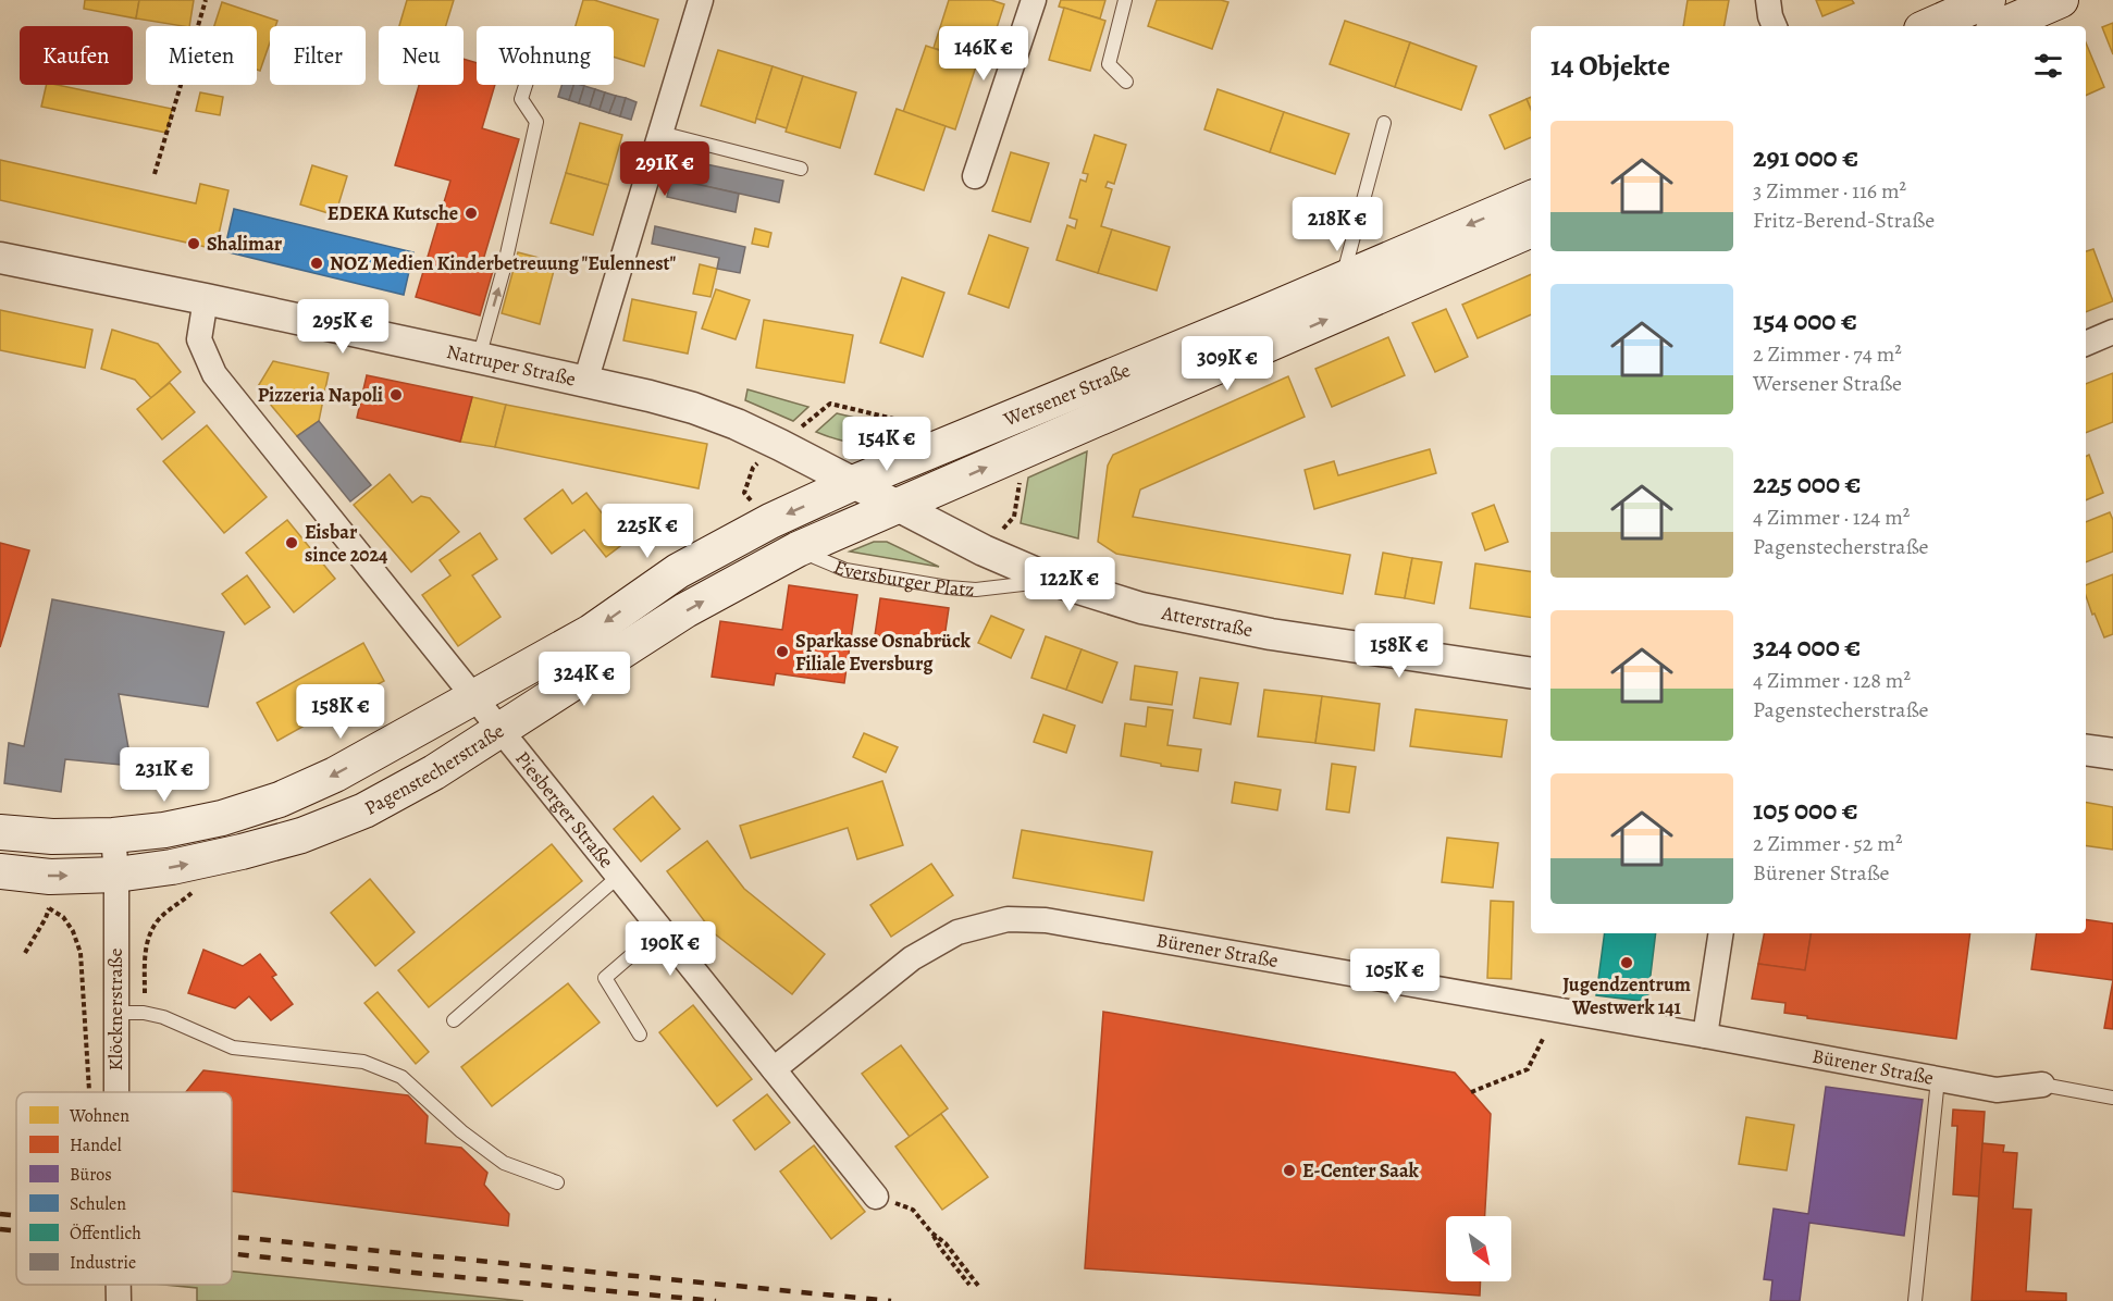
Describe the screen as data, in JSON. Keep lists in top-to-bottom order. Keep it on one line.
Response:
{"streets":{"main road":["Wersener Straße","Pagenstecherstraße"],"street":["Natruper Straße","Atterstraße","Piesberger Straße","Bürener Straße","Klöcknerstraße"],"lane":["Eversburger Platz"]},"crossings":[["Natruper Straße","Wersener Straße"],["Natruper Straße","Pagenstecherstraße"],["Natruper Straße","Piesberger Straße"],["Wersener Straße","Atterstraße"],["Wersener Straße","Pagenstecherstraße"],["Eversburger Platz","Atterstraße"],["Eversburger Platz","Pagenstecherstraße"],["Atterstraße","Pagenstecherstraße"],["Pagenstecherstraße","Piesberger Straße"],["Pagenstecherstraße","Klöcknerstraße"],["Piesberger Straße","Bürener Straße"]],"places":["EDEKA Kutsche","Shalimar","NOZ Medien Kinderbetreuung \"Eulennest\"","Pizzeria Napoli","Eisbar since 2024","Sparkasse Osnabrück Filiale Eversburg","Jugendzentrum Westwerk 141","E-Center Saak"],"legend":["Wohnen","Handel","Büros","Schulen","Öffentlich","Industrie"],"north":"bottom right","page":{"price":["146K €","291K €","218K €","295K €","309K €","154K €","225K €","122K €","158K €","324K €","158K €","231K €","190K €","105K €"],"chip":["Kaufen","Mieten","Filter","Neu","Wohnung"],"heading":"14 Objekte","list":[{"name":"291 000 €","note":"3 Zimmer · 116 m² · Fritz-Berend-Straße"},{"name":"154 000 €","note":"2 Zimmer · 74 m² · Wersener Straße"},{"name":"225 000 €","note":"4 Zimmer · 124 m² · Pagenstecherstraße"},{"name":"324 000 €","note":"4 Zimmer · 128 m² · Pagenstecherstraße"},{"name":"105 000 €","note":"2 Zimmer · 52 m² · Bürener Straße"}]}}
